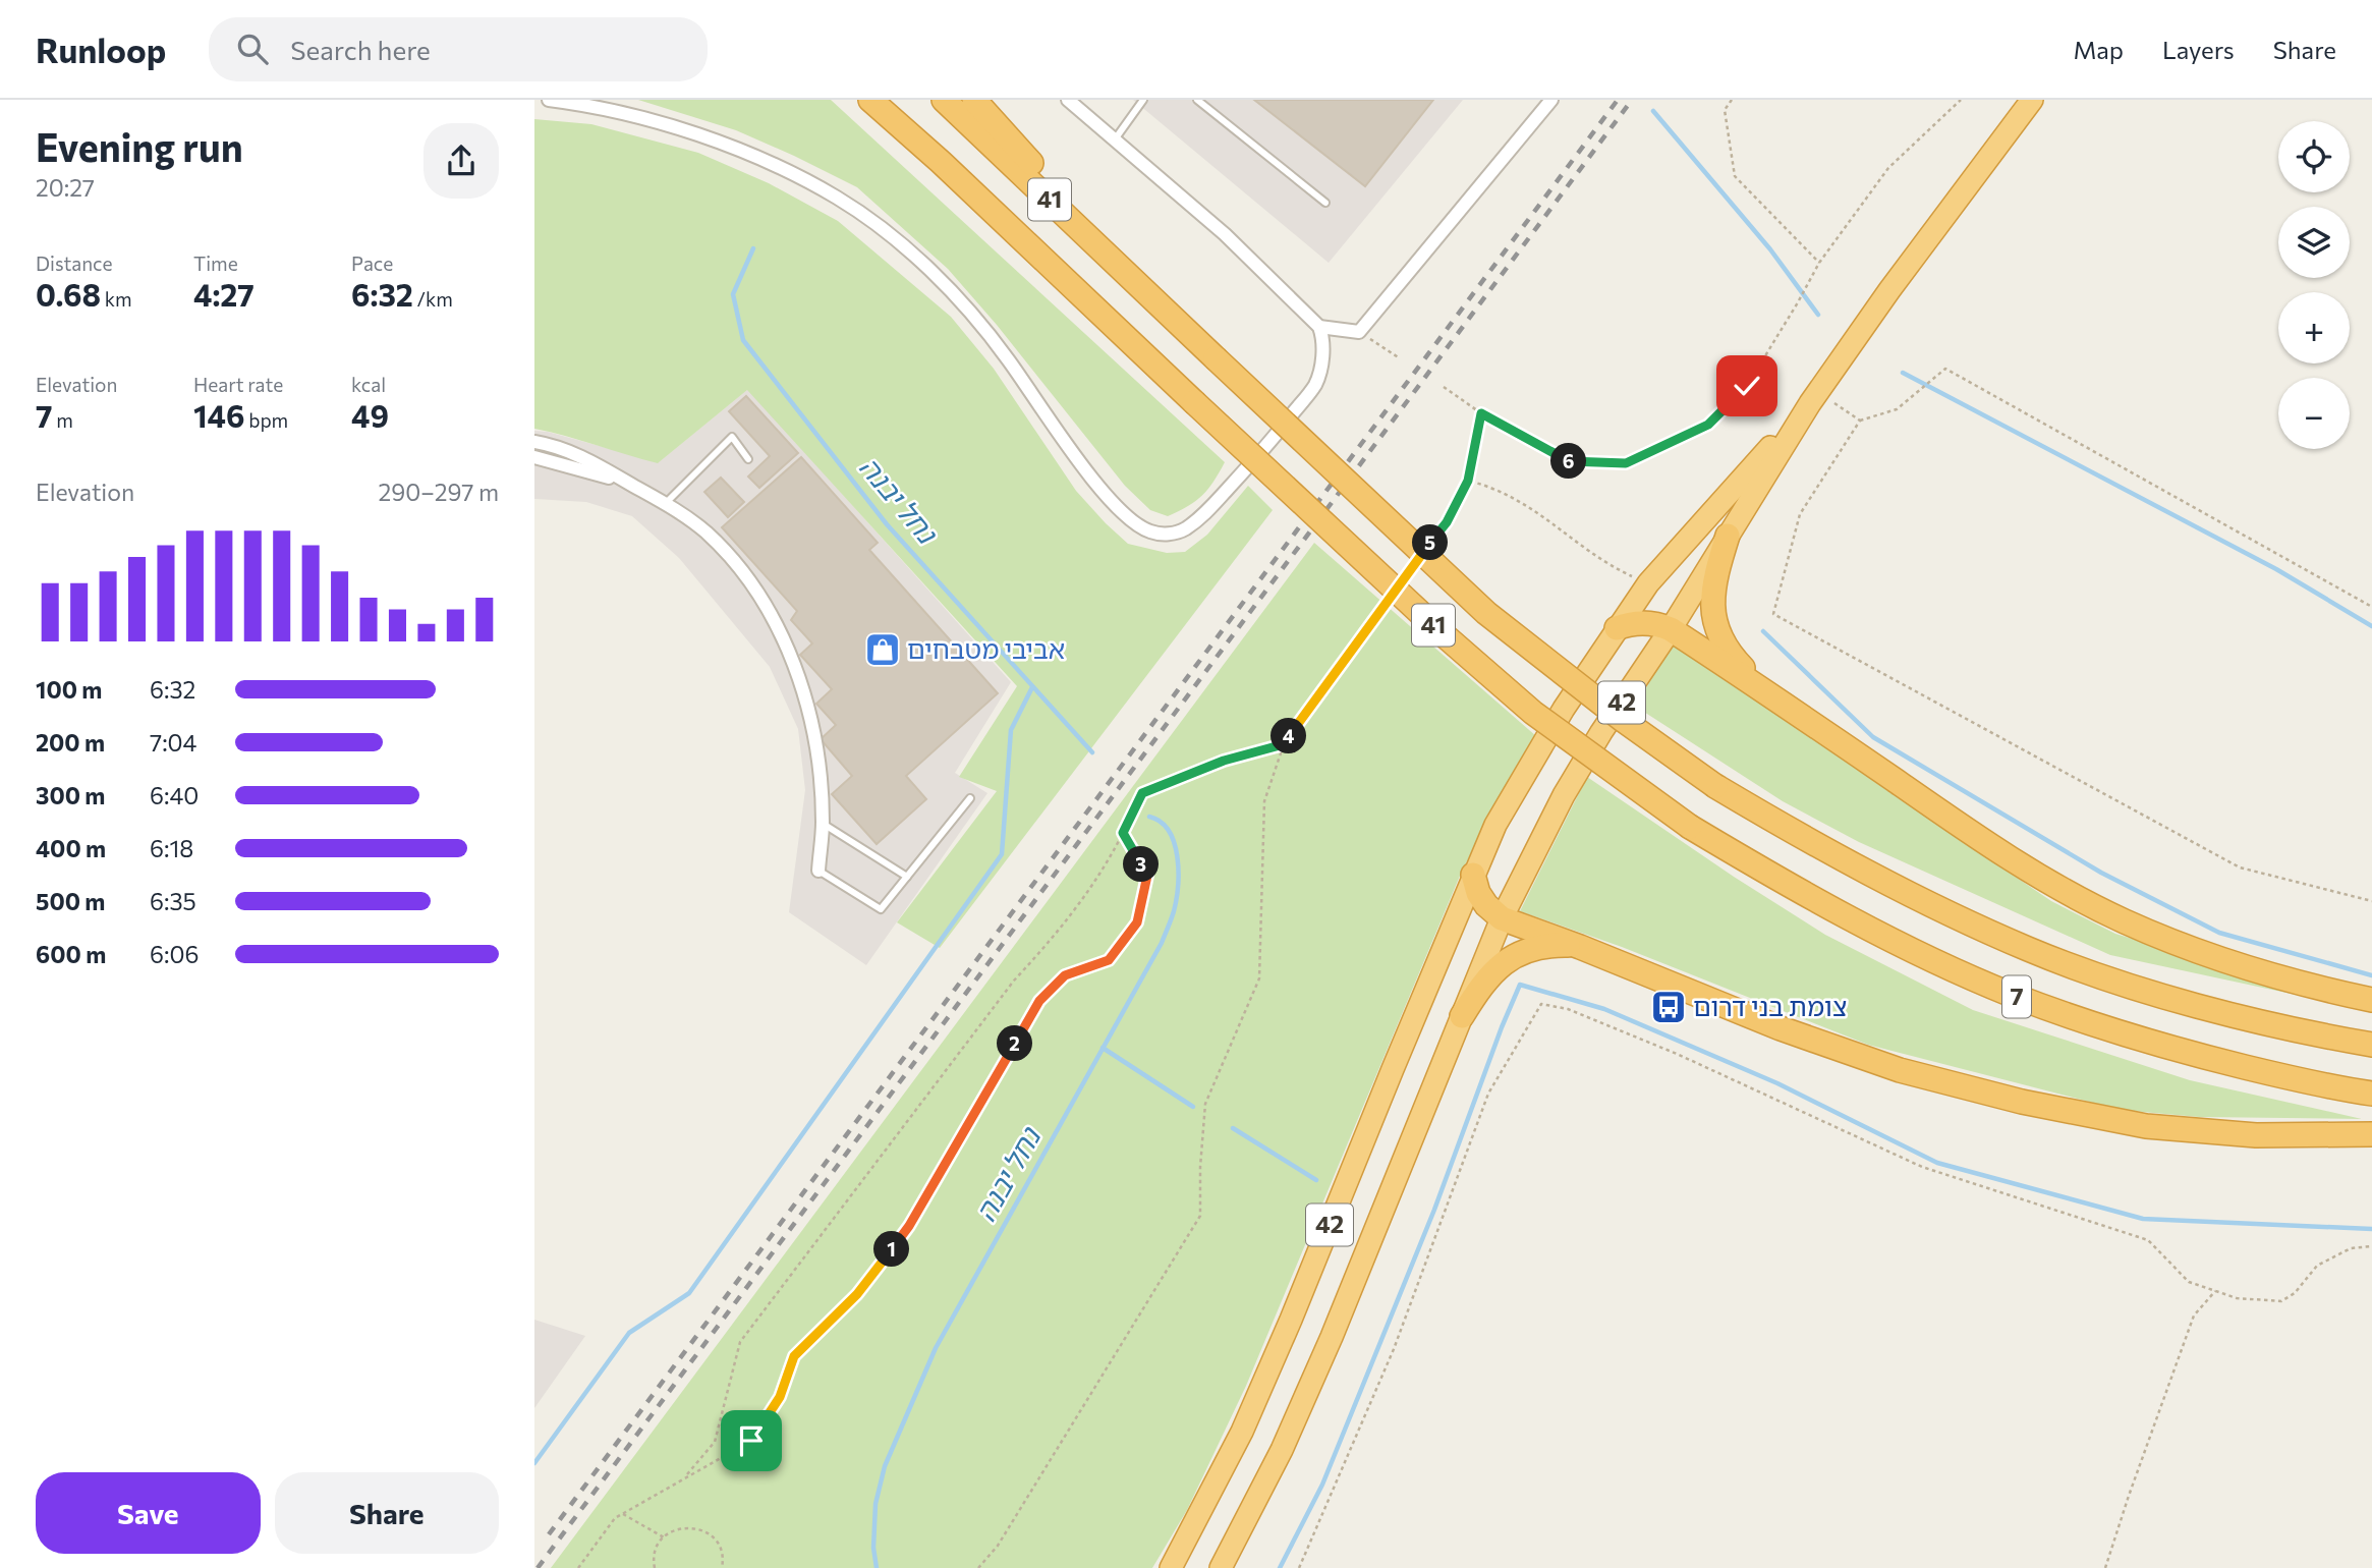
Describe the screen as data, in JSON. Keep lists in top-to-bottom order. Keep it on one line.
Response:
{"streets":{"highway":["41","42","7"]},"crossings":[["41","7"]],"water":["נחל יבנה"],"places":{"shop":["אביבי מטבחים"],"bus stop":["צומת בני דרום"]},"page":{"header":"Runloop","search":"Search here","nav":["Map","Layers","Share"],"heading":["Evening run","20:27"],"map_buttons":["+","−"],"stats":[["Distance","0.68 km"],["Time","4:27"],["Pace","6:32 /km"],["Elevation","7 m"],["Heart rate","146 bpm"],["kcal","49"]],"pins":["6","5","4","3","2","1"],"chart":["Elevation","290–297 m"],"list":[{"name":"100 m","note":"6:32"},{"name":"200 m","note":"7:04"},{"name":"300 m","note":"6:40"},{"name":"400 m","note":"6:18"},{"name":"500 m","note":"6:35"},{"name":"600 m","note":"6:06"}],"buttons":["Save","Share"]}}
